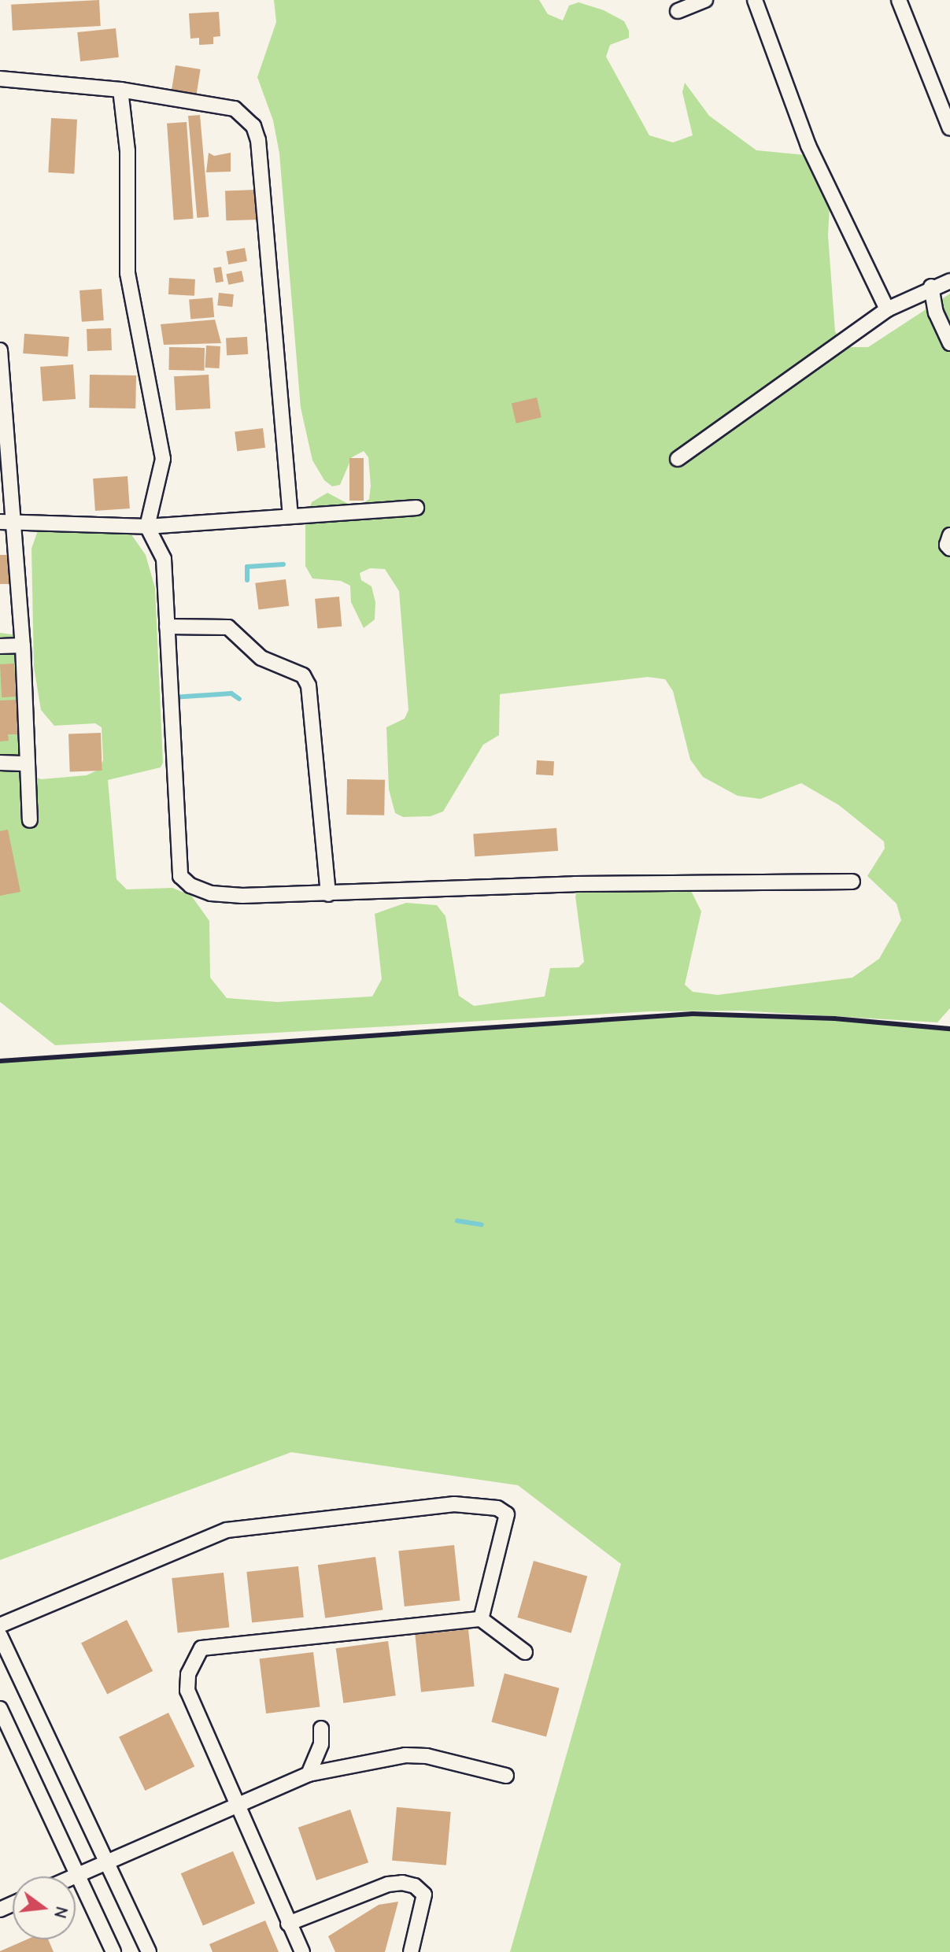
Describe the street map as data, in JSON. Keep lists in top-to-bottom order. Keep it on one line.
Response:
{"north":"right"}
